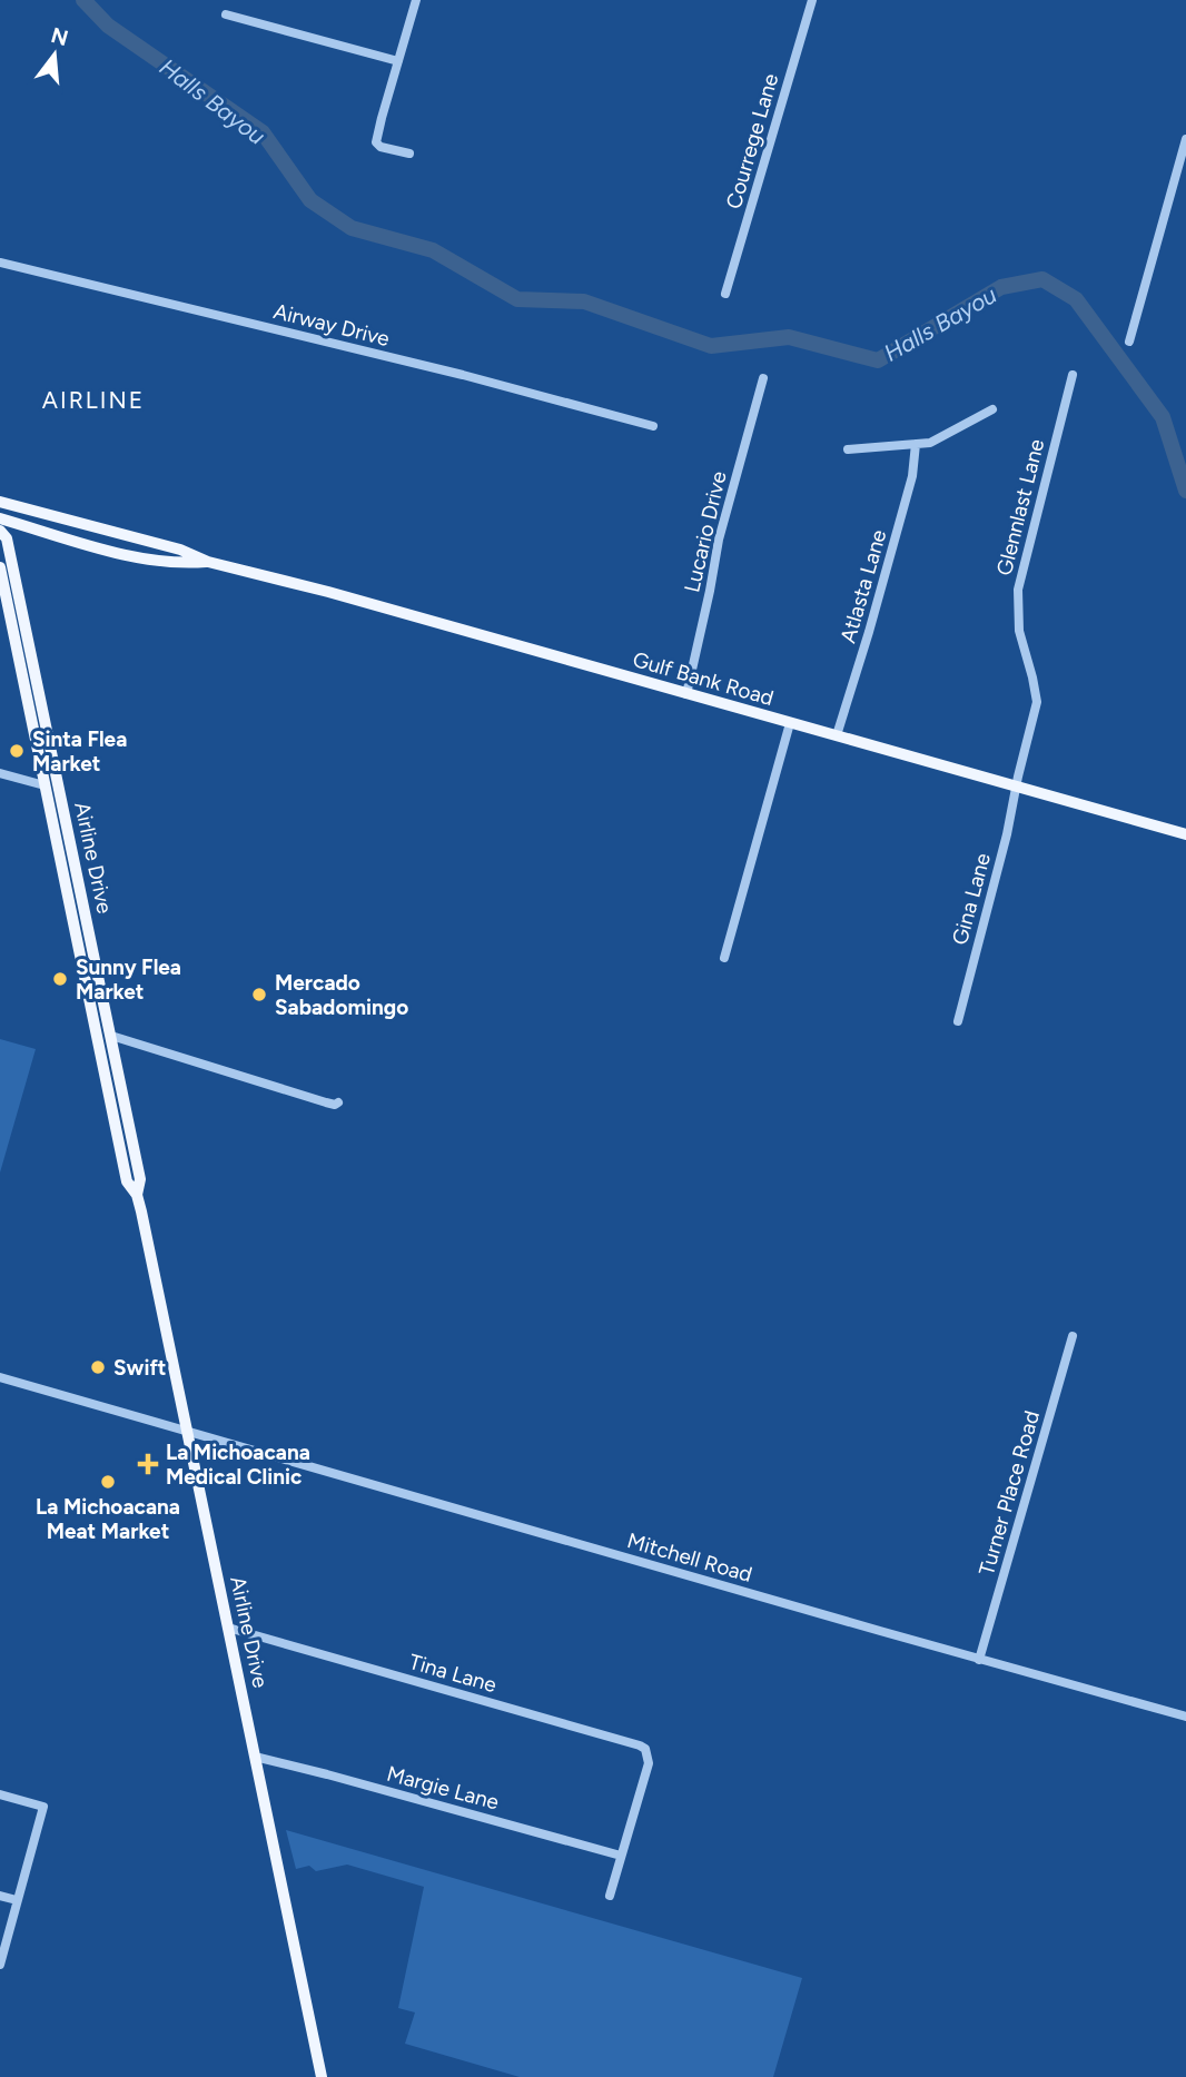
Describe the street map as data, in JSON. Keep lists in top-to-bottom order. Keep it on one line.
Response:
{"streets":{"main road":["Gulf Bank Road","Airline Drive"],"street":["Courrege Lane","Airway Drive","Glennlast Lane","Lucario Drive","Atlasta Lane","Gina Lane","Turner Place Road","Mitchell Road","Tina Lane","Margie Lane"]},"crossings":[["Glennlast Lane","Gulf Bank Road"],["Glennlast Lane","Gina Lane"],["Lucario Drive","Gulf Bank Road"],["Atlasta Lane","Gulf Bank Road"],["Gulf Bank Road","Gina Lane"],["Airline Drive","Mitchell Road"],["Airline Drive","Tina Lane"],["Airline Drive","Margie Lane"],["Turner Place Road","Mitchell Road"],["Tina Lane","Margie Lane"]],"districts":["AIRLINE"],"water":["Halls Bayou"],"places":{"other":["Sinta Flea Market","Sunny Flea Market","Mercado Sabadomingo","Swift","La Michoacana Meat Market"],"health":["La Michoacana Medical Clinic"]},"north":"top"}
